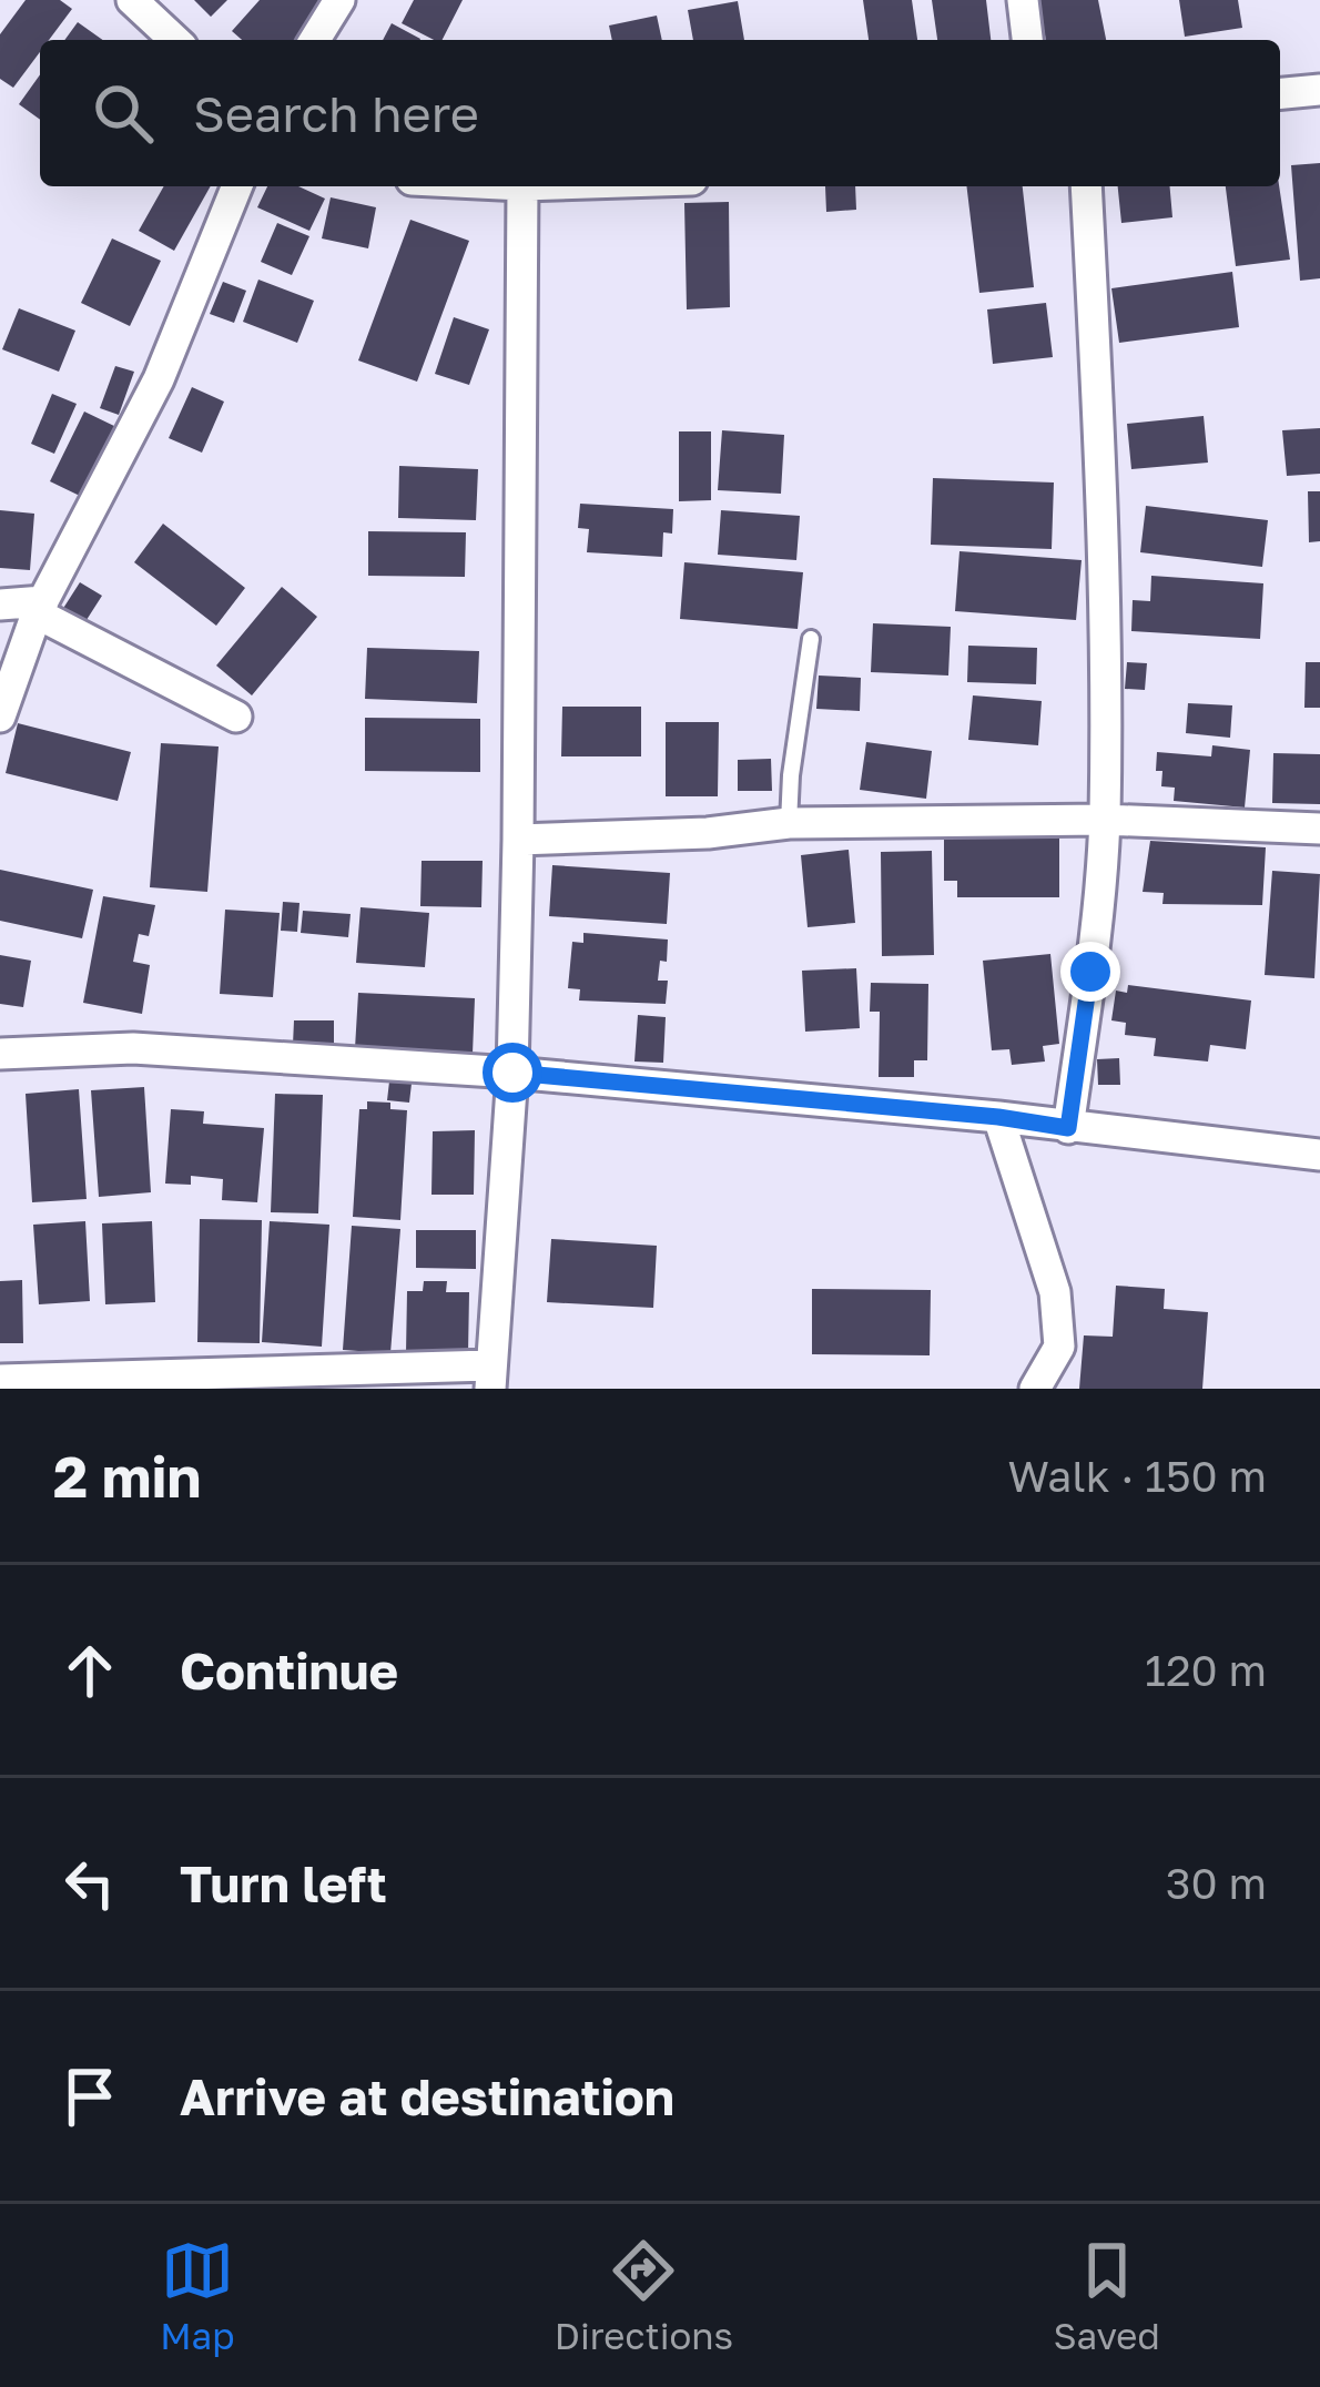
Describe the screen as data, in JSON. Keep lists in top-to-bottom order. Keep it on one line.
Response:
{"page":{"search":"Search here","heading":["2 min","Walk · 150 m"],"list":[["Continue","120 m"],["Turn left","30 m"],"Arrive at destination"],"nav":["Map","Directions","Saved"]}}
